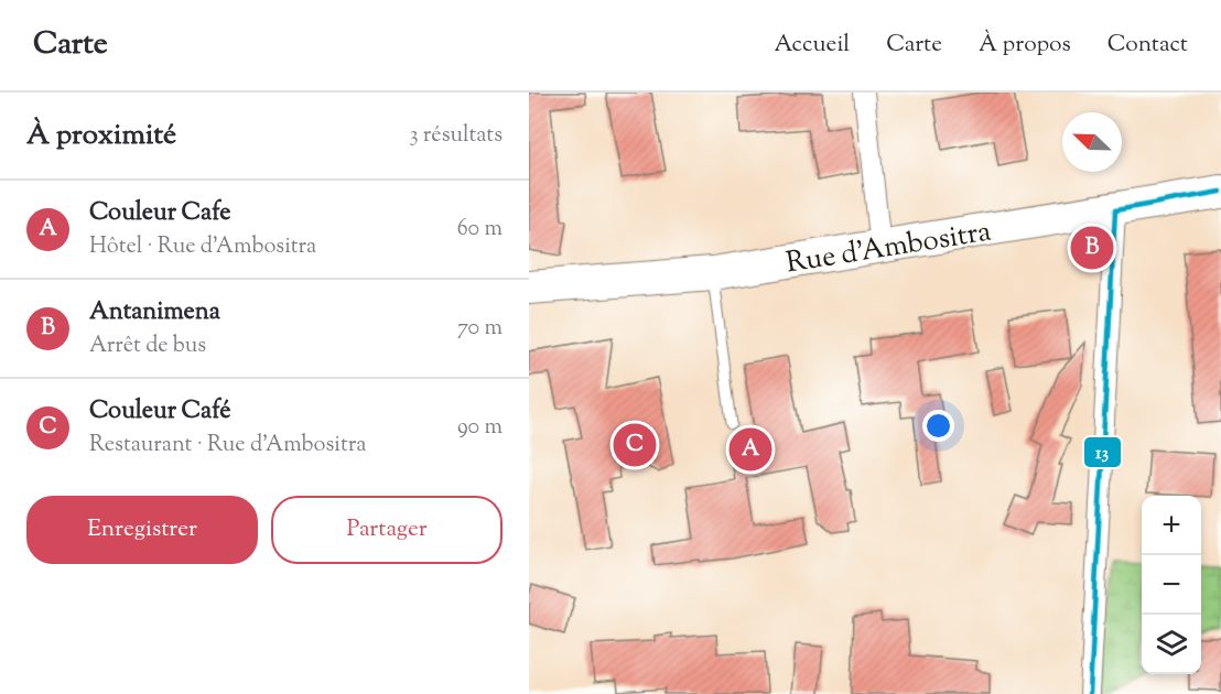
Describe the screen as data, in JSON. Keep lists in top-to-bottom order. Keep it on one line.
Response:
{"streets":{"main road":["Rue d'Ambositra"]},"lines":["transit line 13"],"north":"top left","page":{"header":"Carte","nav":["Accueil","Carte","À propos","Contact"],"heading":["À proximité","3 résultats"],"list":[{"mark":"A","name":"Couleur Cafe","note":"Hôtel · Rue d'Ambositra","value":"60 m"},{"mark":"B","name":"Antanimena","note":"Arrêt de bus","value":"70 m"},{"mark":"C","name":"Couleur Café","note":"Restaurant · Rue d'Ambositra","value":"90 m"}],"pins":["B","C","A"],"buttons":["Enregistrer","Partager"],"map_buttons":["+","−"]}}
